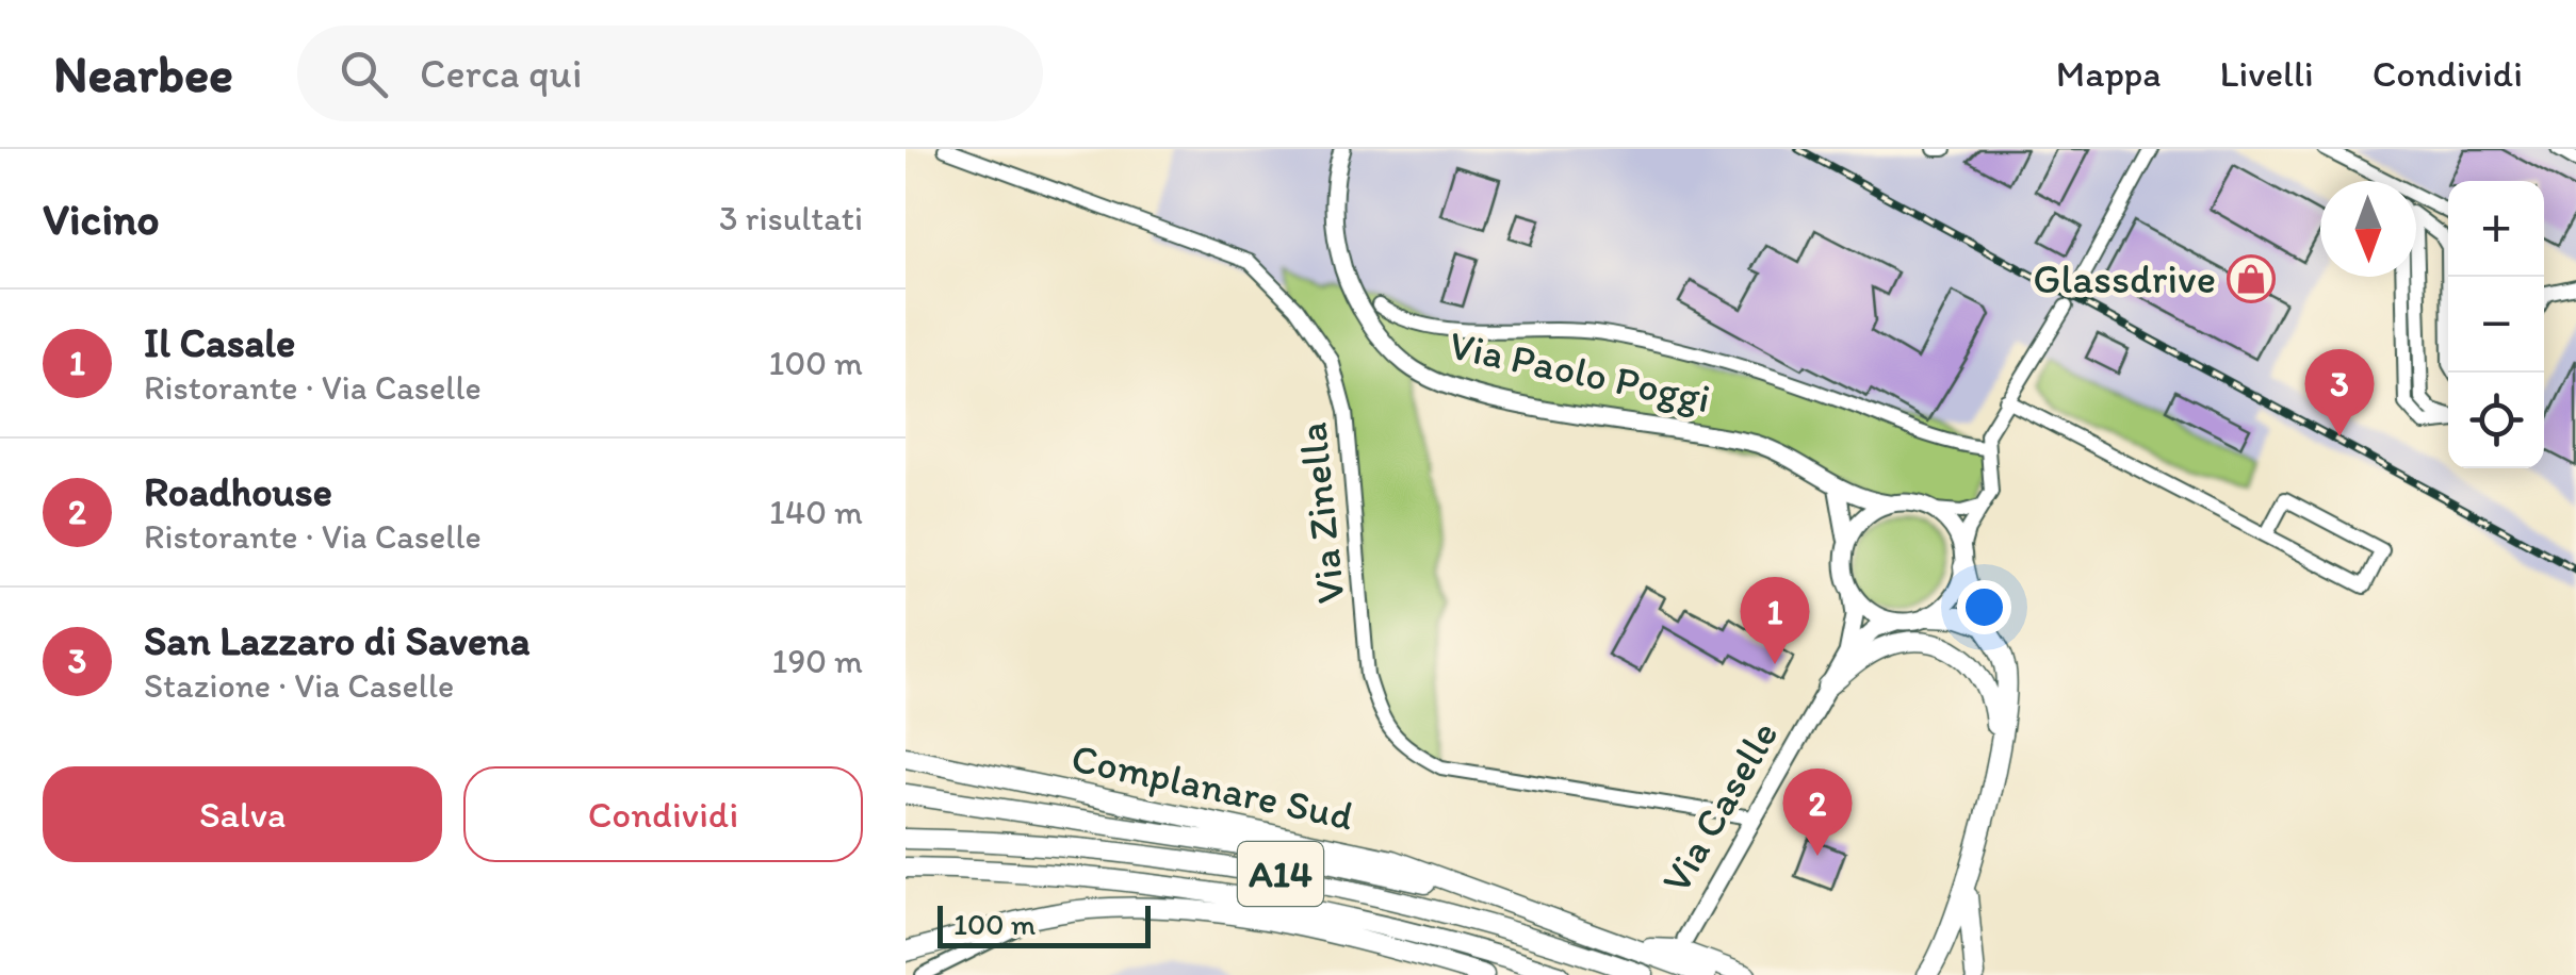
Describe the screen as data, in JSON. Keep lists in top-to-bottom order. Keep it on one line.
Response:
{"streets":{"highway":["Complanare Sud","A14"],"main road":["Via Paolo Poggi","Via Caselle"],"street":["Via Zinella"]},"crossings":[["Via Paolo Poggi","Via Caselle"],["Via Zinella","Via Caselle"]],"places":{"shop":["Glassdrive"]},"scale_bar":"100 m","north":"bottom","page":{"header":"Nearbee","search":"Cerca qui","nav":["Mappa","Livelli","Condividi"],"heading":["Vicino","3 risultati"],"map_buttons":["+","−"],"list":[{"mark":"1","name":"Il Casale","note":"Ristorante · Via Caselle","value":"100 m"},{"mark":"2","name":"Roadhouse","note":"Ristorante · Via Caselle","value":"140 m"},{"mark":"3","name":"San Lazzaro di Savena","note":"Stazione · Via Caselle","value":"190 m"}],"pins":["3","1","2"],"buttons":["Salva","Condividi"],"scale":"100 m"}}
